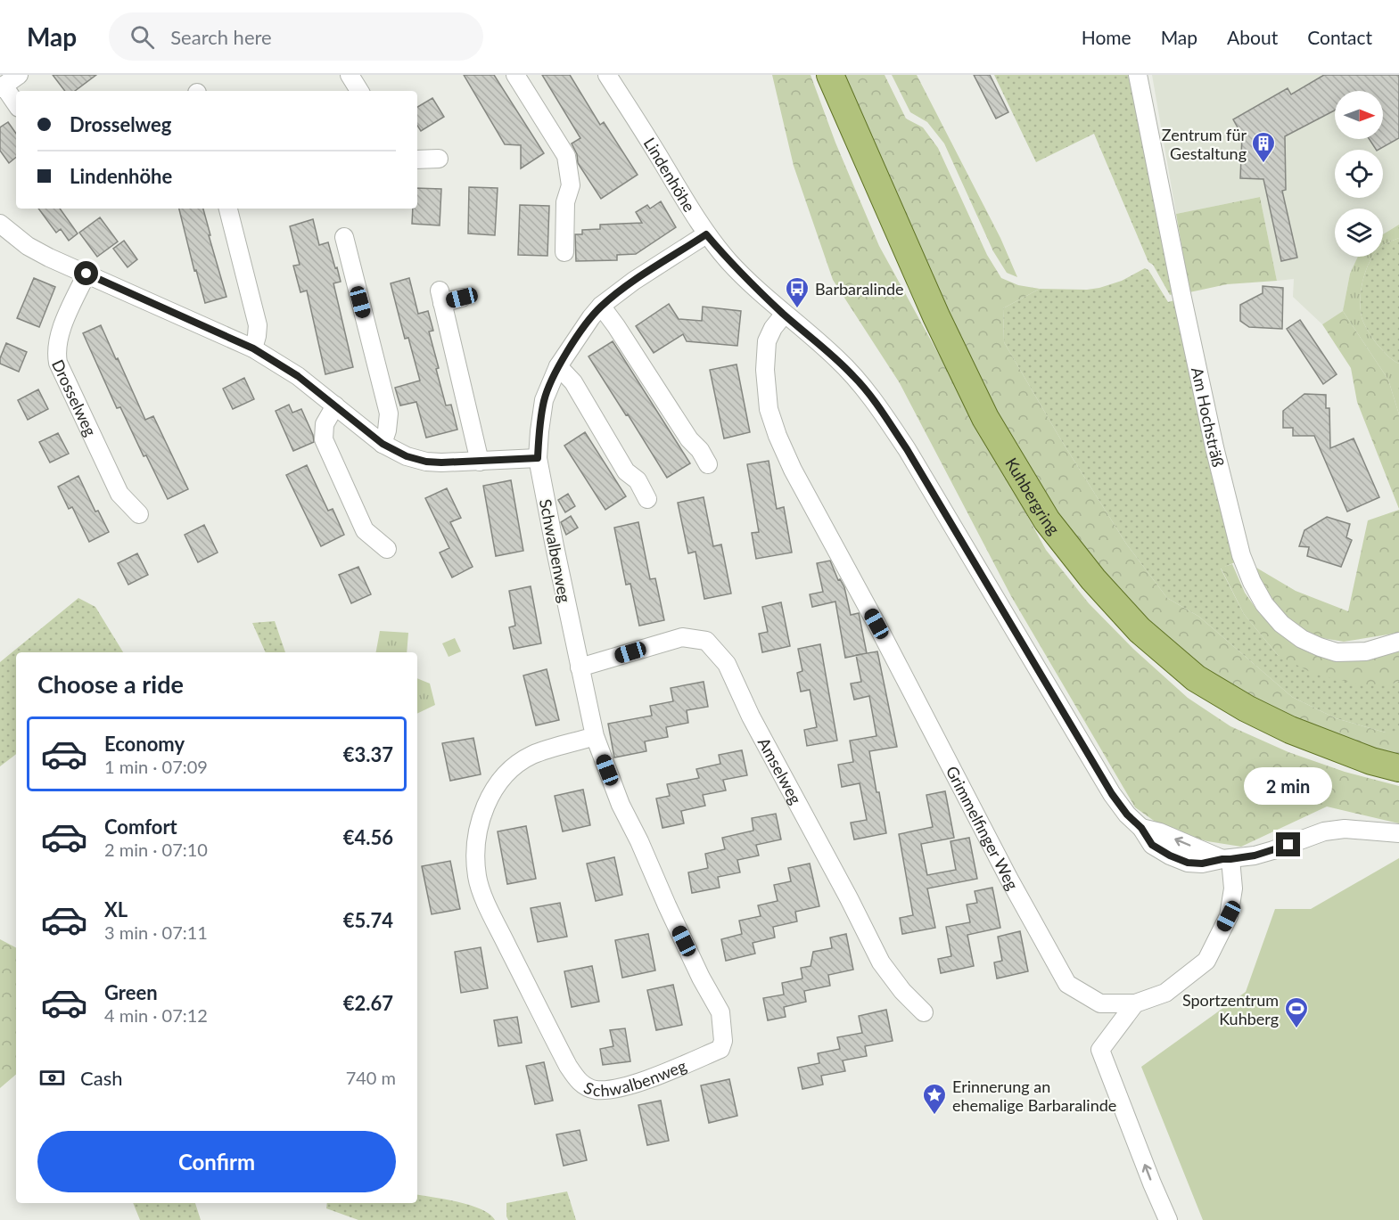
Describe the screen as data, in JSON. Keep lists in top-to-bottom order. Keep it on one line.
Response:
{"streets":{"main road":["Kuhbergring"],"street":["Lindenhöhe","Drosselweg","Am Hochsträß","Schwalbenweg","Amselweg","Grimmelfinger Weg"]},"crossings":[["Lindenhöhe","Schwalbenweg"],["Lindenhöhe","Grimmelfinger Weg"],["Schwalbenweg","Amselweg"]],"places":{"building":["Zentrum für Gestaltung"],"bus stop":["Barbaralinde"],"sports":["Sportzentrum Kuhberg"],"place":["Erinnerung an ehemalige Barbaralinde"]},"north":"right","page":{"header":"Map","search":"Search here","nav":["Home","Map","About","Contact"],"banner":["Drosselweg","Lindenhöhe"],"heading":"Choose a ride","list":[{"name":"Economy","note":"1 min · 07:09","value":"€3.37"},{"name":"Comfort","note":"2 min · 07:10","value":"€4.56"},{"name":"XL","note":"3 min · 07:11","value":"€5.74"},{"name":"Green","note":"4 min · 07:12","value":"€2.67"}],"bubble":"2 min","pay":["Cash","740 m"],"buttons":"Confirm"}}
